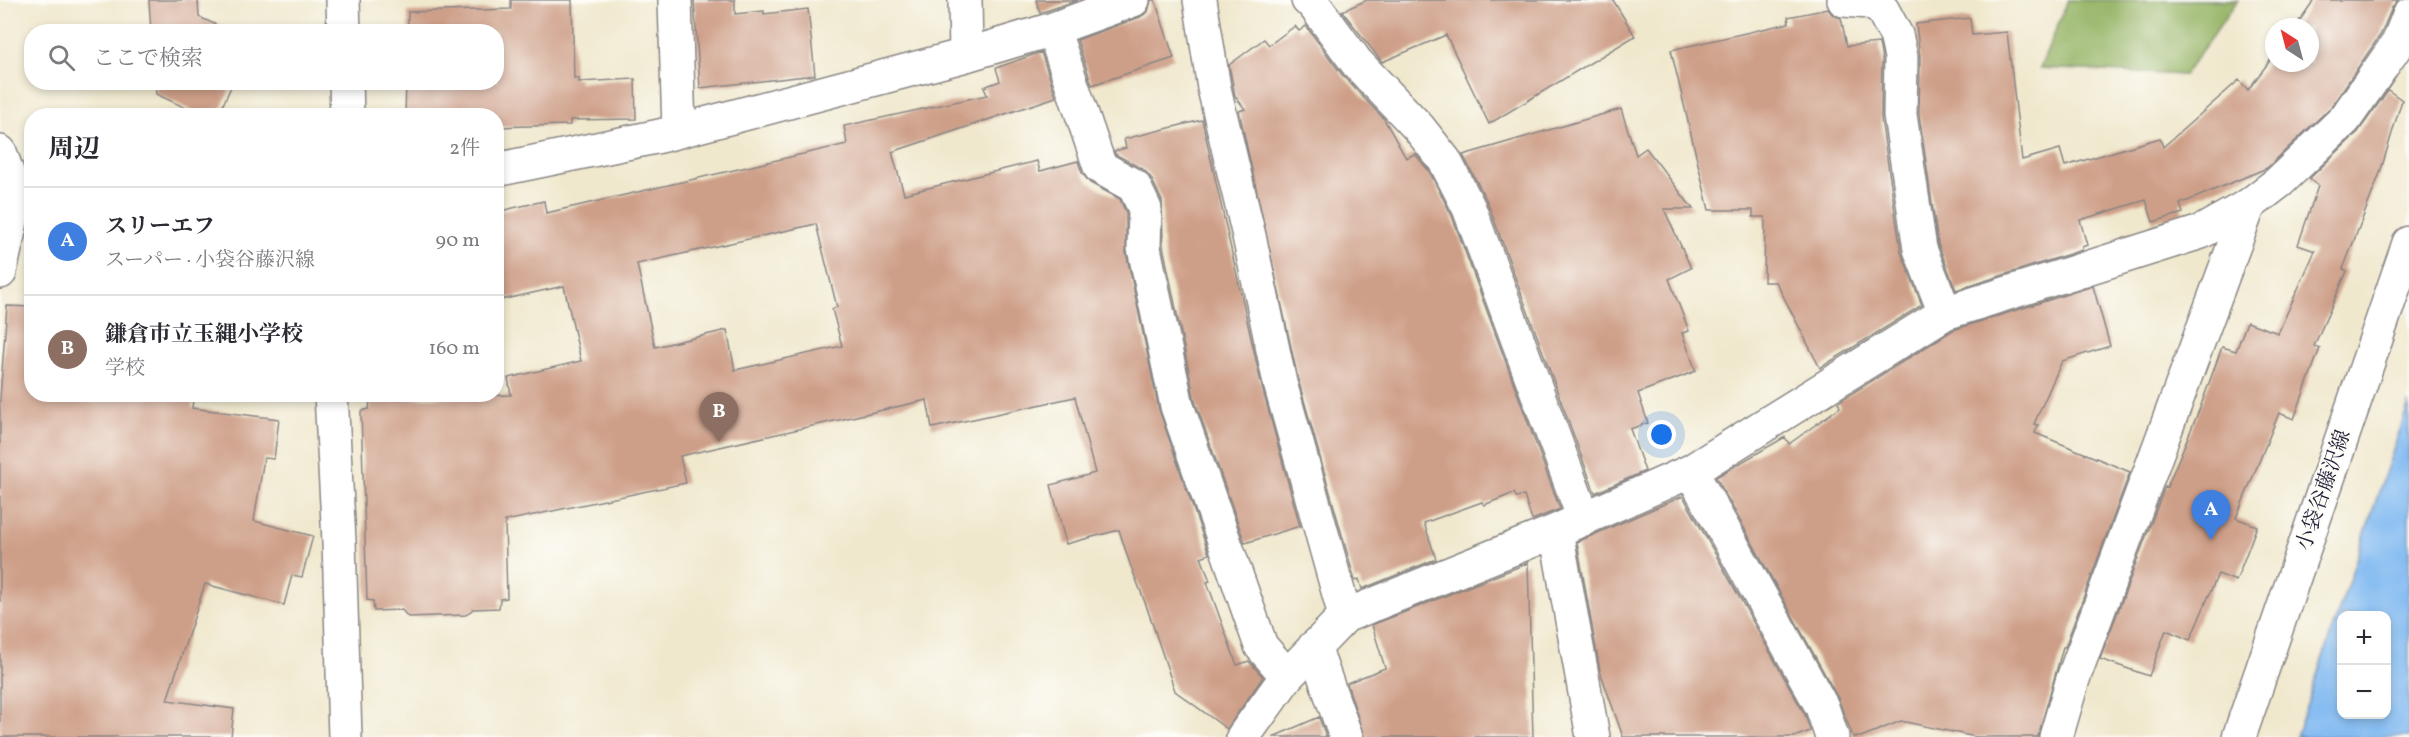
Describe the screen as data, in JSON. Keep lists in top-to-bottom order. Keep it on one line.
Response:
{"streets":{"street":["小袋谷藤沢線"]},"north":"top left","page":{"search":"ここで検索","heading":["周辺","2件"],"list":[{"mark":"A","name":"スリーエフ","note":"スーパー · 小袋谷藤沢線","value":"90 m"},{"mark":"B","name":"鎌倉市立玉縄小学校","note":"学校","value":"160 m"}],"pins":["B","A"],"map_buttons":["+","−"]}}
